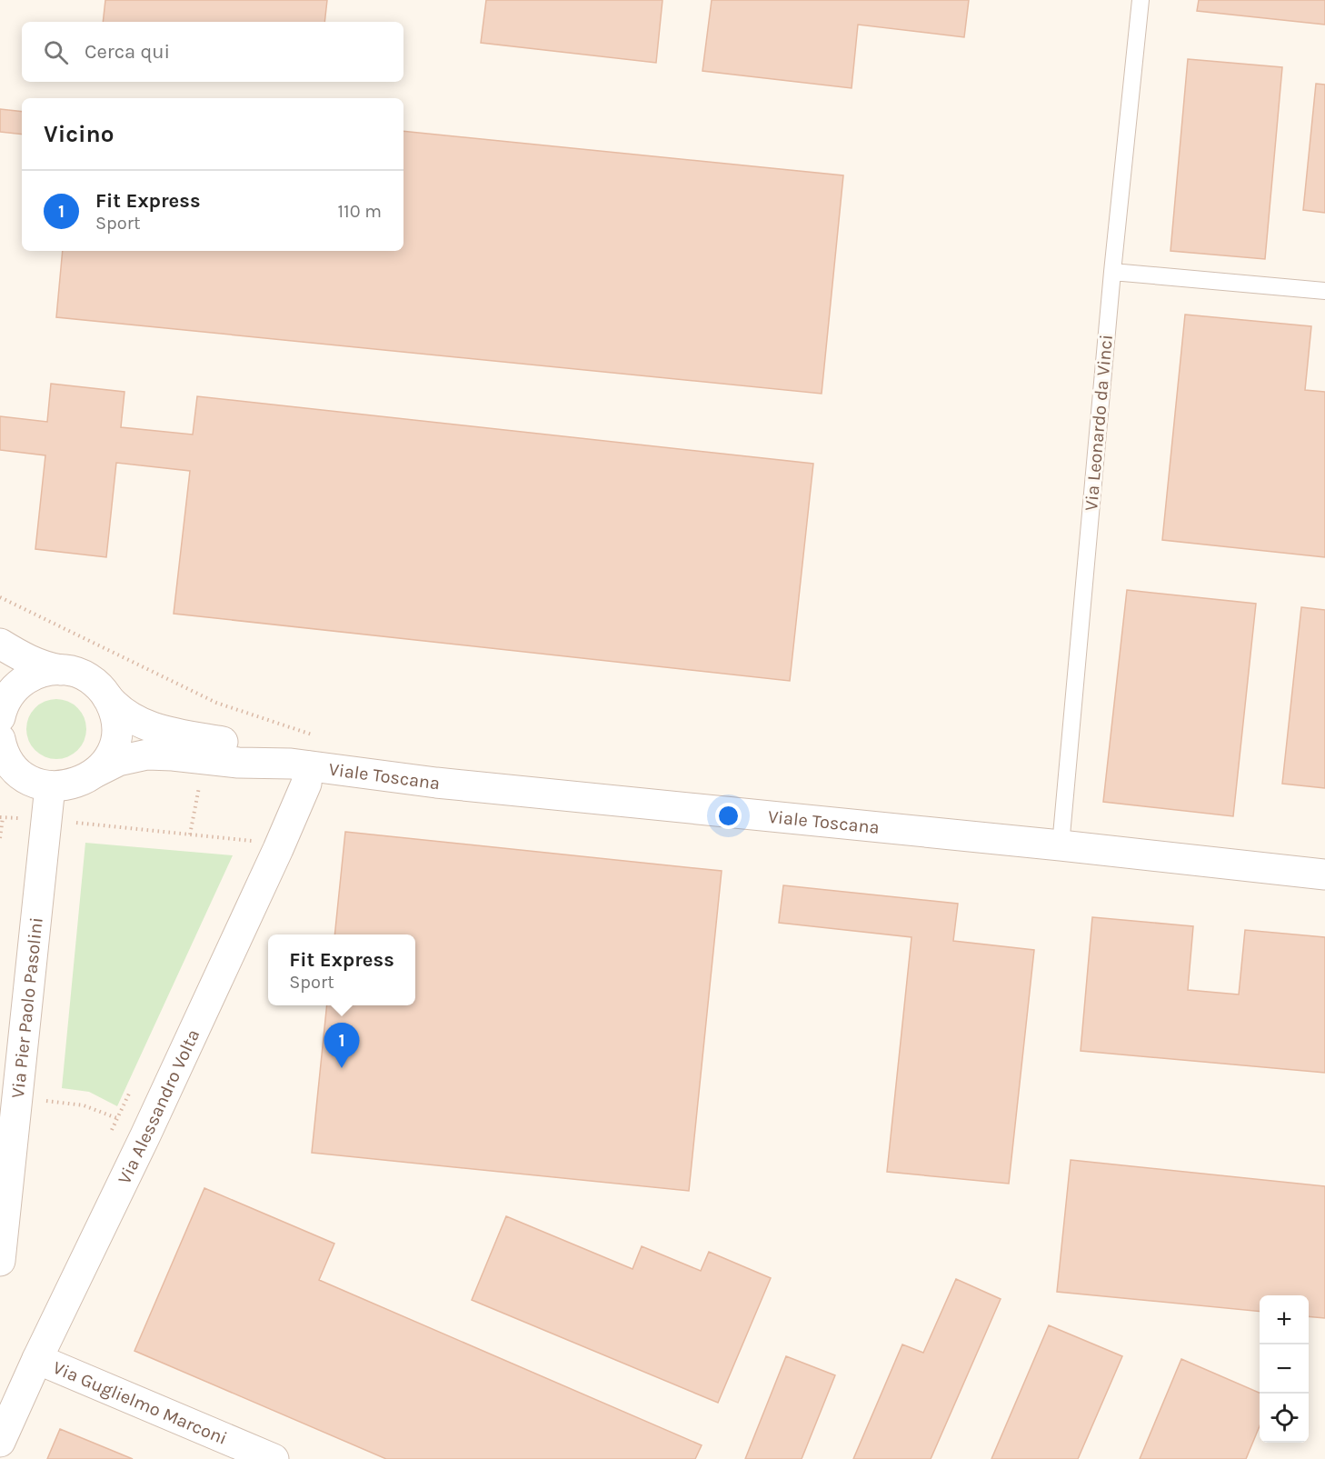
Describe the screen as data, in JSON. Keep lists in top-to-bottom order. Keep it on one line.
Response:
{"streets":{"street":["Viale Toscana","Via Pier Paolo Pasolini","Via Alessandro Volta","Via Guglielmo Marconi"],"lane":["Via Leonardo da Vinci"]},"crossings":[["Via Leonardo da Vinci","Viale Toscana"],["Viale Toscana","Via Pier Paolo Pasolini"],["Viale Toscana","Via Alessandro Volta"],["Via Alessandro Volta","Via Guglielmo Marconi"]],"page":{"search":"Cerca qui","heading":"Vicino","list":[{"mark":"1","name":"Fit Express","note":"Sport","value":"110 m"}],"popup":["Fit Express","Sport"],"pins":"1","map_buttons":["+","−"]}}
